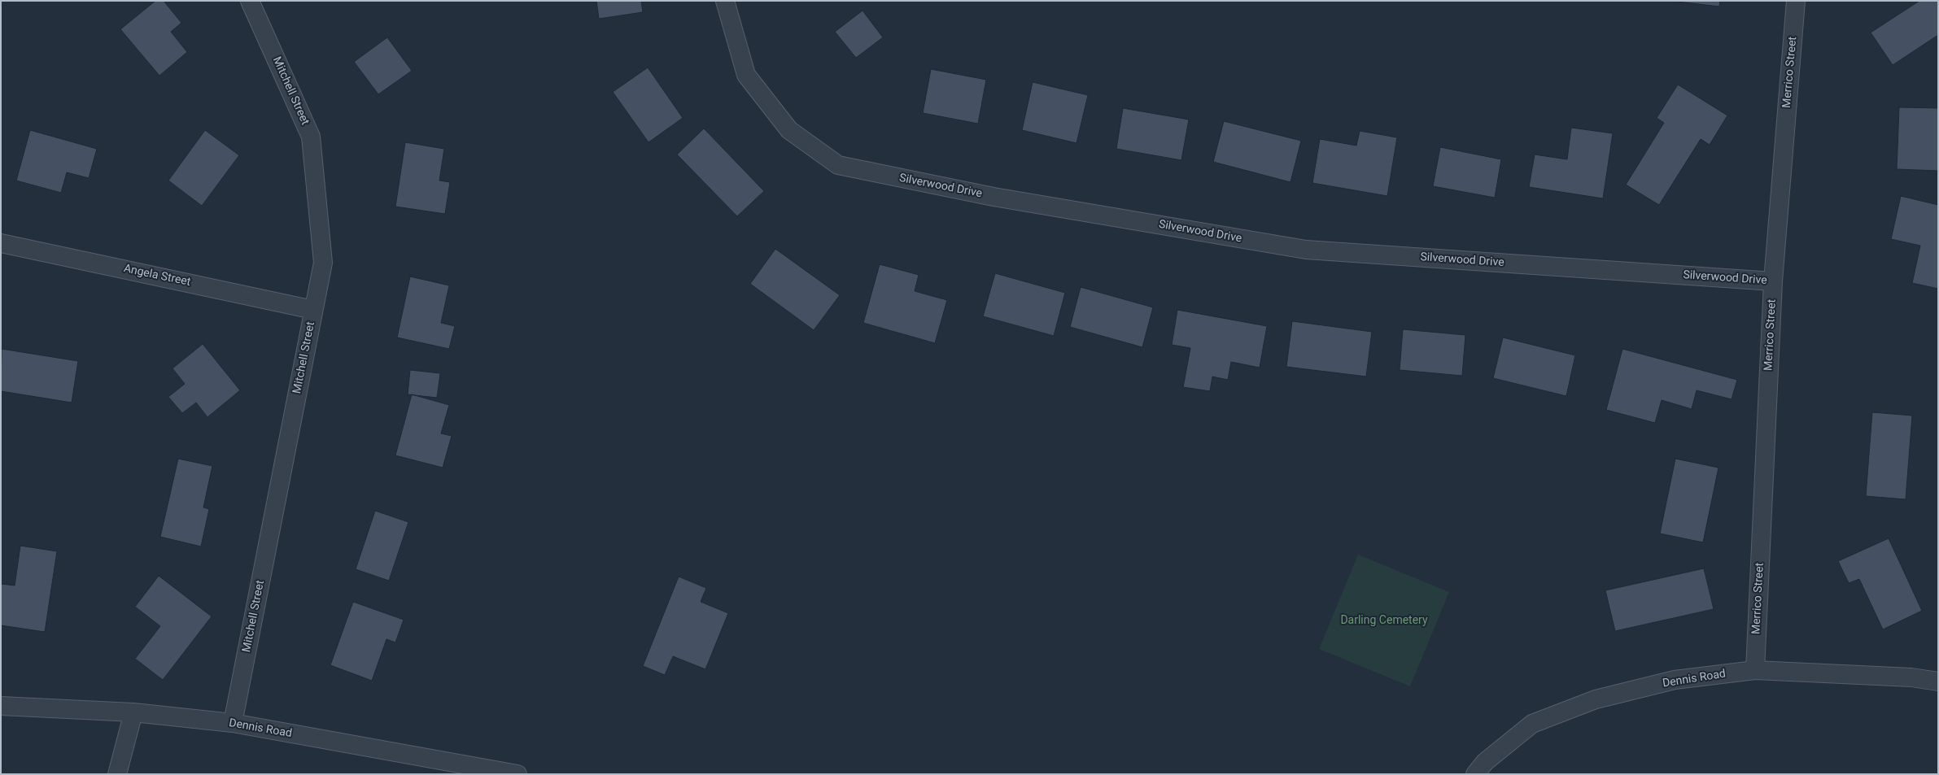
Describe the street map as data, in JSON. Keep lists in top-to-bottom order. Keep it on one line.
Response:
{"streets":{"street":["Merrico Street","Mitchell Street","Silverwood Drive","Angela Street","Dennis Road"]},"crossings":[["Merrico Street","Silverwood Drive"],["Merrico Street","Dennis Road"],["Mitchell Street","Angela Street"],["Mitchell Street","Dennis Road"]],"parks":["Darling Cemetery"]}
